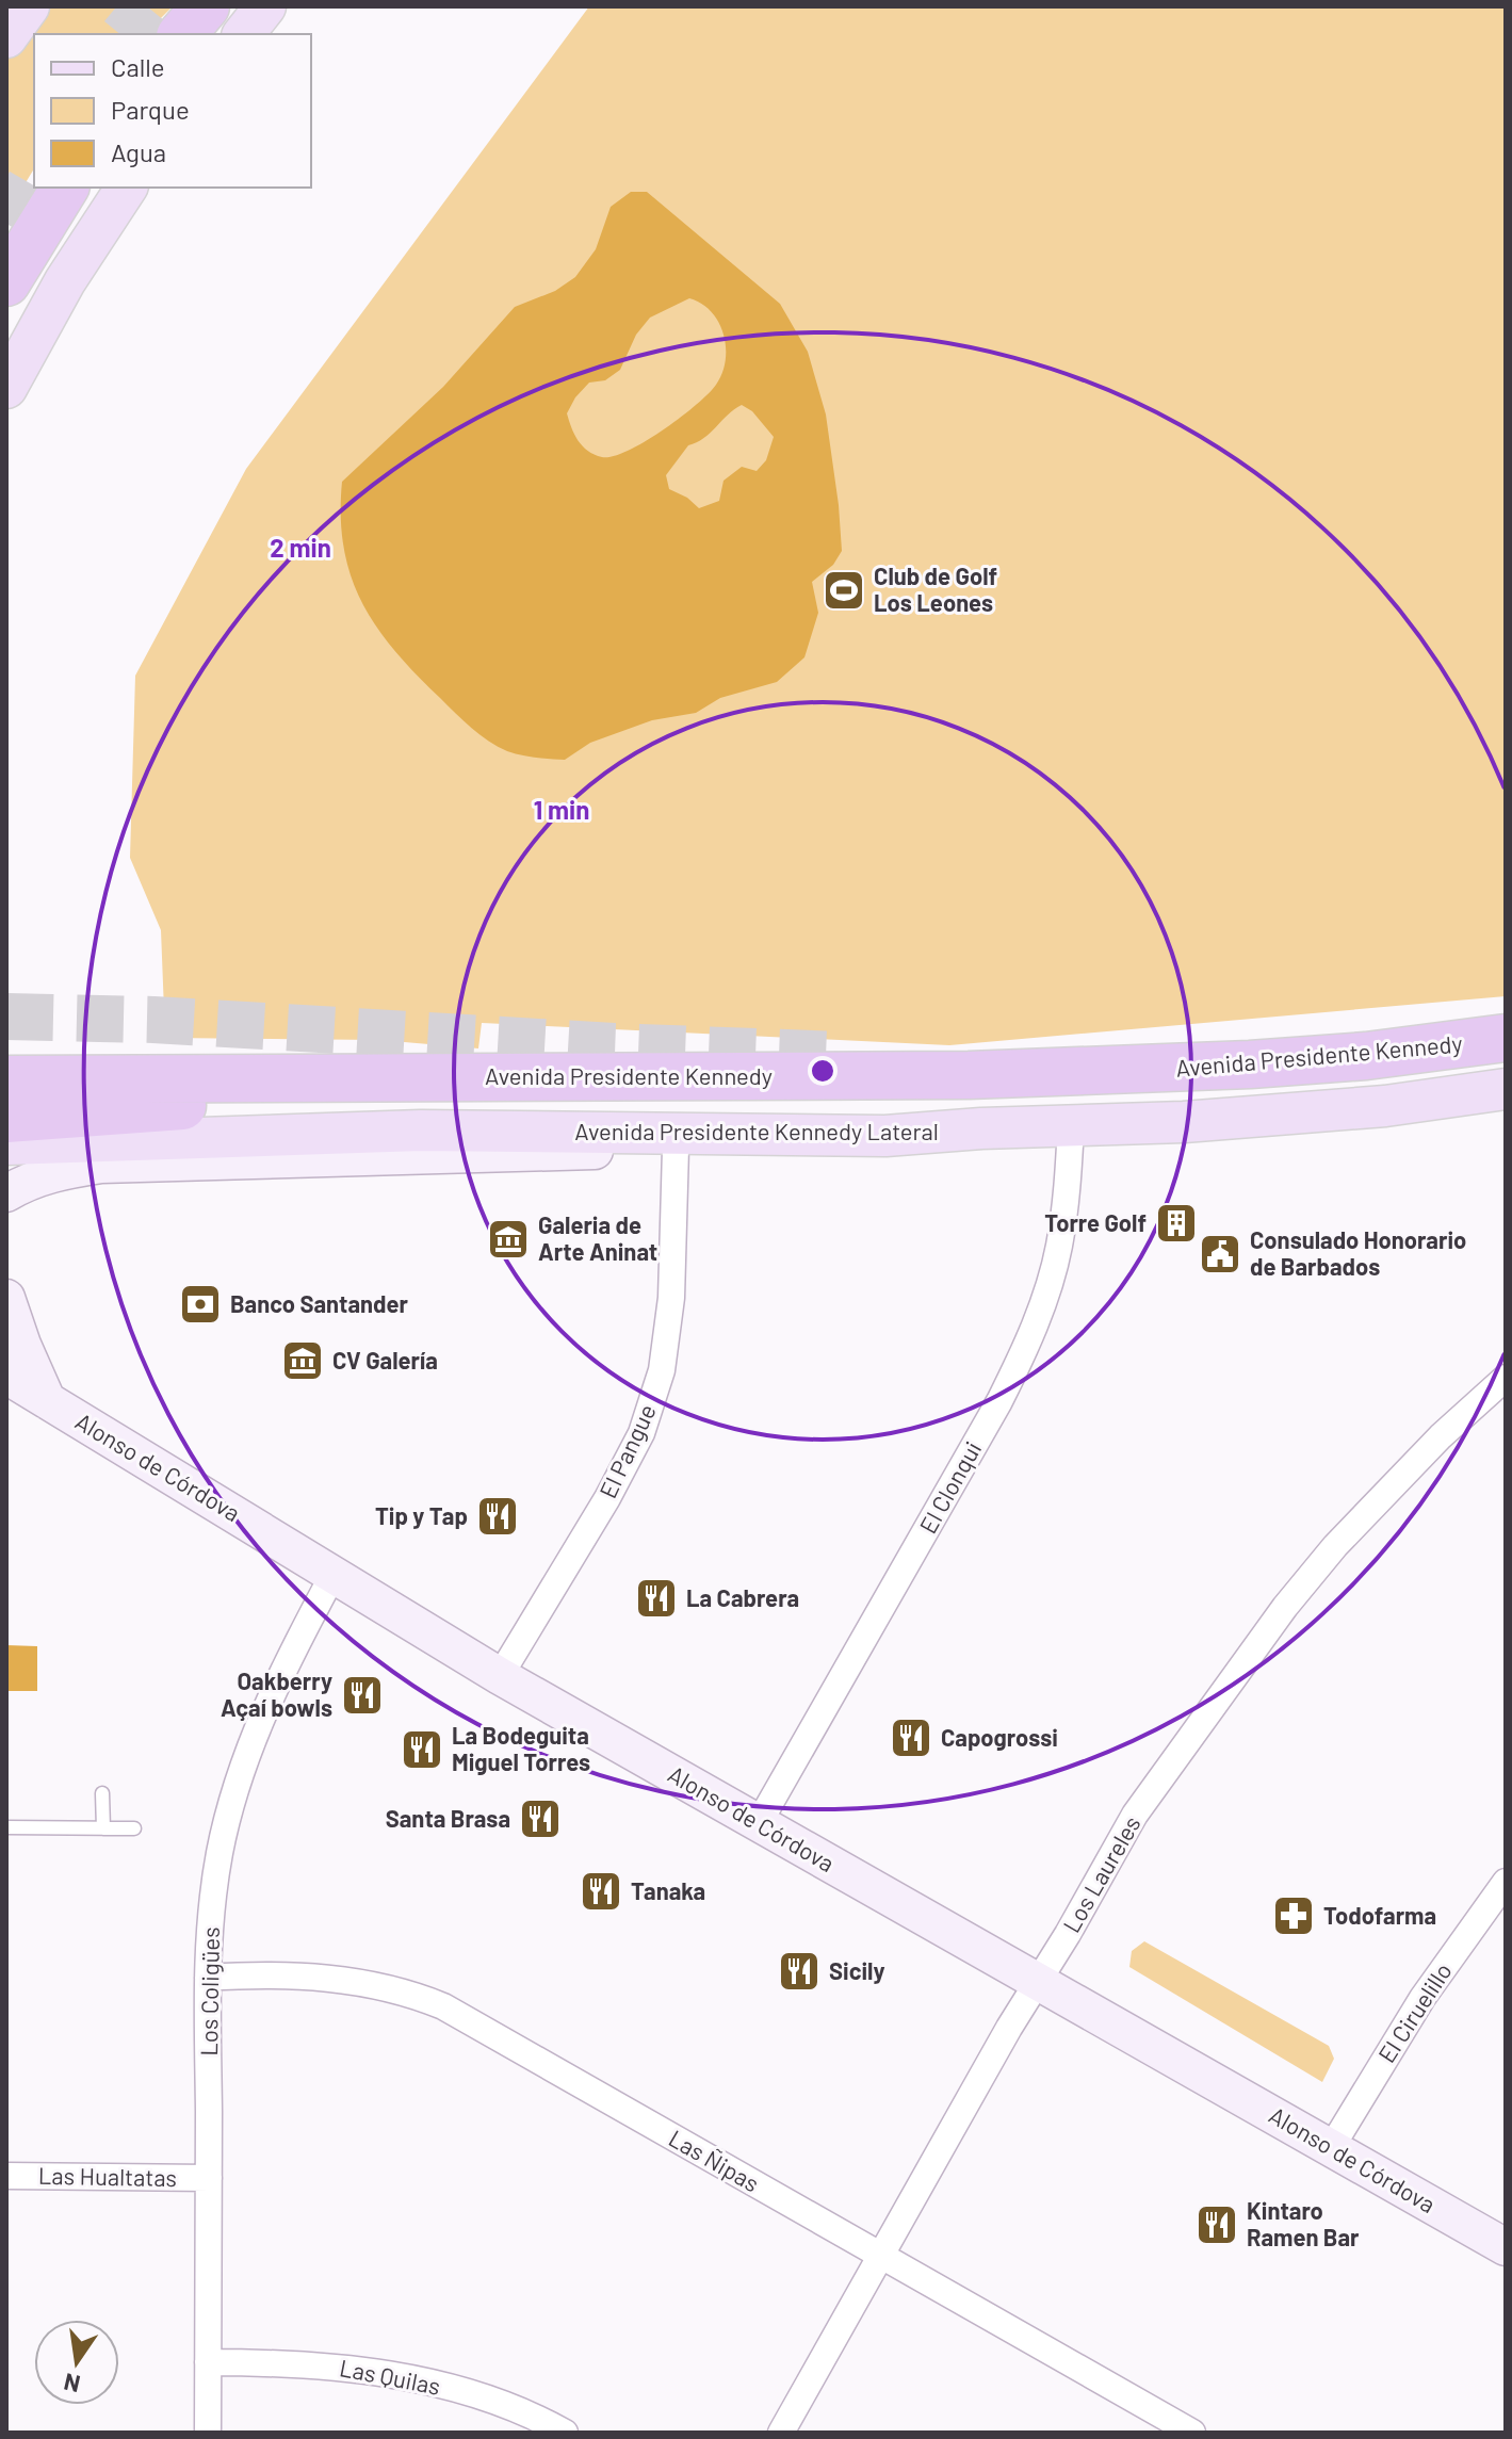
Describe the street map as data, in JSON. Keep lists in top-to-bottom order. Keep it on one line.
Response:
{"streets":{"highway":["Avenida Presidente Kennedy"],"main road":["Avenida Presidente Kennedy Lateral","Alonso de Córdova"],"street":["El Pangue","El Clonqui","Los Laureles","Los Coligües","El Ciruelillo","Las Ñipas","Las Hualtatas","Las Quilas"]},"crossings":[["Avenida Presidente Kennedy Lateral","El Pangue"],["Avenida Presidente Kennedy Lateral","El Clonqui"],["El Pangue","Alonso de Córdova"],["Alonso de Córdova","El Clonqui"],["Alonso de Córdova","Los Laureles"],["Alonso de Córdova","Los Coligües"],["Alonso de Córdova","El Ciruelillo"],["Los Laureles","Las Ñipas"],["Los Coligües","Las Ñipas"],["Los Coligües","Las Hualtatas"],["Los Coligües","Las Quilas"]],"places":{"sports":["Club de Golf Los Leones"],"building":["Torre Golf"],"museum":["Galeria de Arte Aninat","CV Galería"],"public building":["Consulado Honorario de Barbados"],"bank":["Banco Santander"],"restaurant":["Tip y Tap","La Cabrera","Oakberry Açaí bowls","Capogrossi","La Bodeguita Miguel Torres","Santa Brasa","Tanaka","Sicily","Kintaro Ramen Bar"],"pharmacy":["Todofarma"]},"legend":["Calle","Parque","Agua"],"north":"bottom","rings":["2 min","1 min"]}
